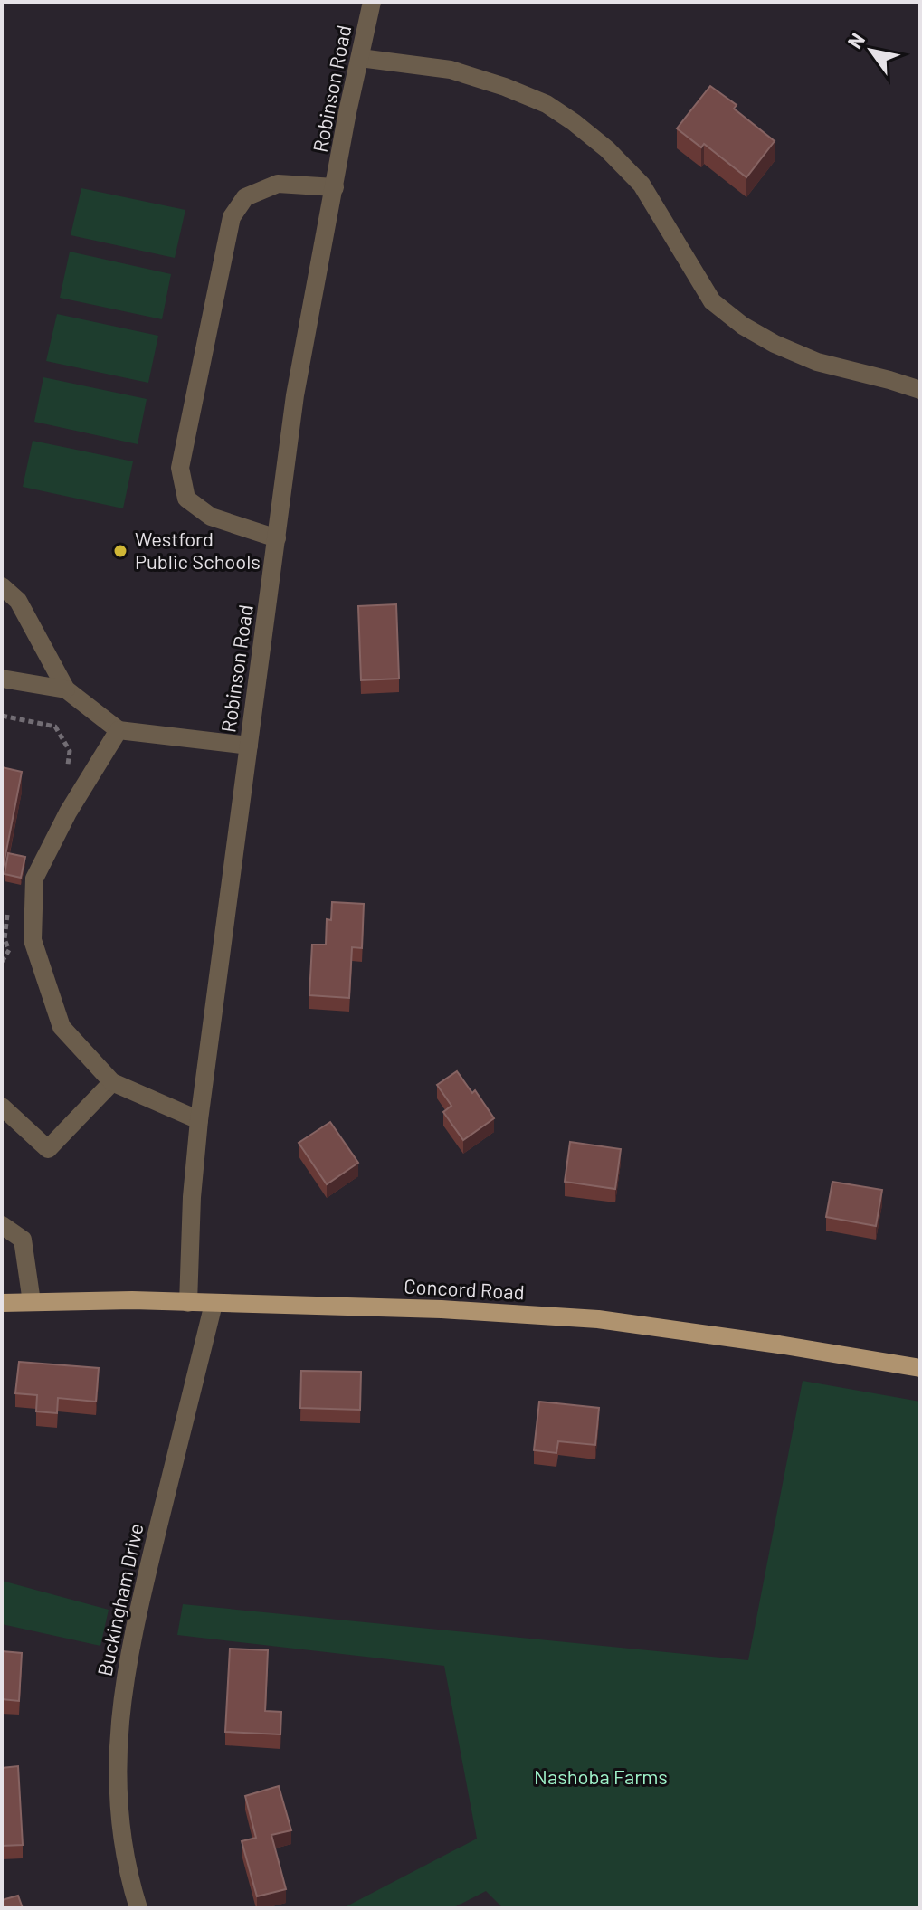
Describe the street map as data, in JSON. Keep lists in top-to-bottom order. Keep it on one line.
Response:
{"streets":{"main road":["Concord Road"],"street":["Robinson Road","Buckingham Drive"]},"crossings":[["Robinson Road","Concord Road"],["Concord Road","Buckingham Drive"]],"parks":["Nashoba Farms"],"places":["Westford Public Schools"],"north":"top left"}
